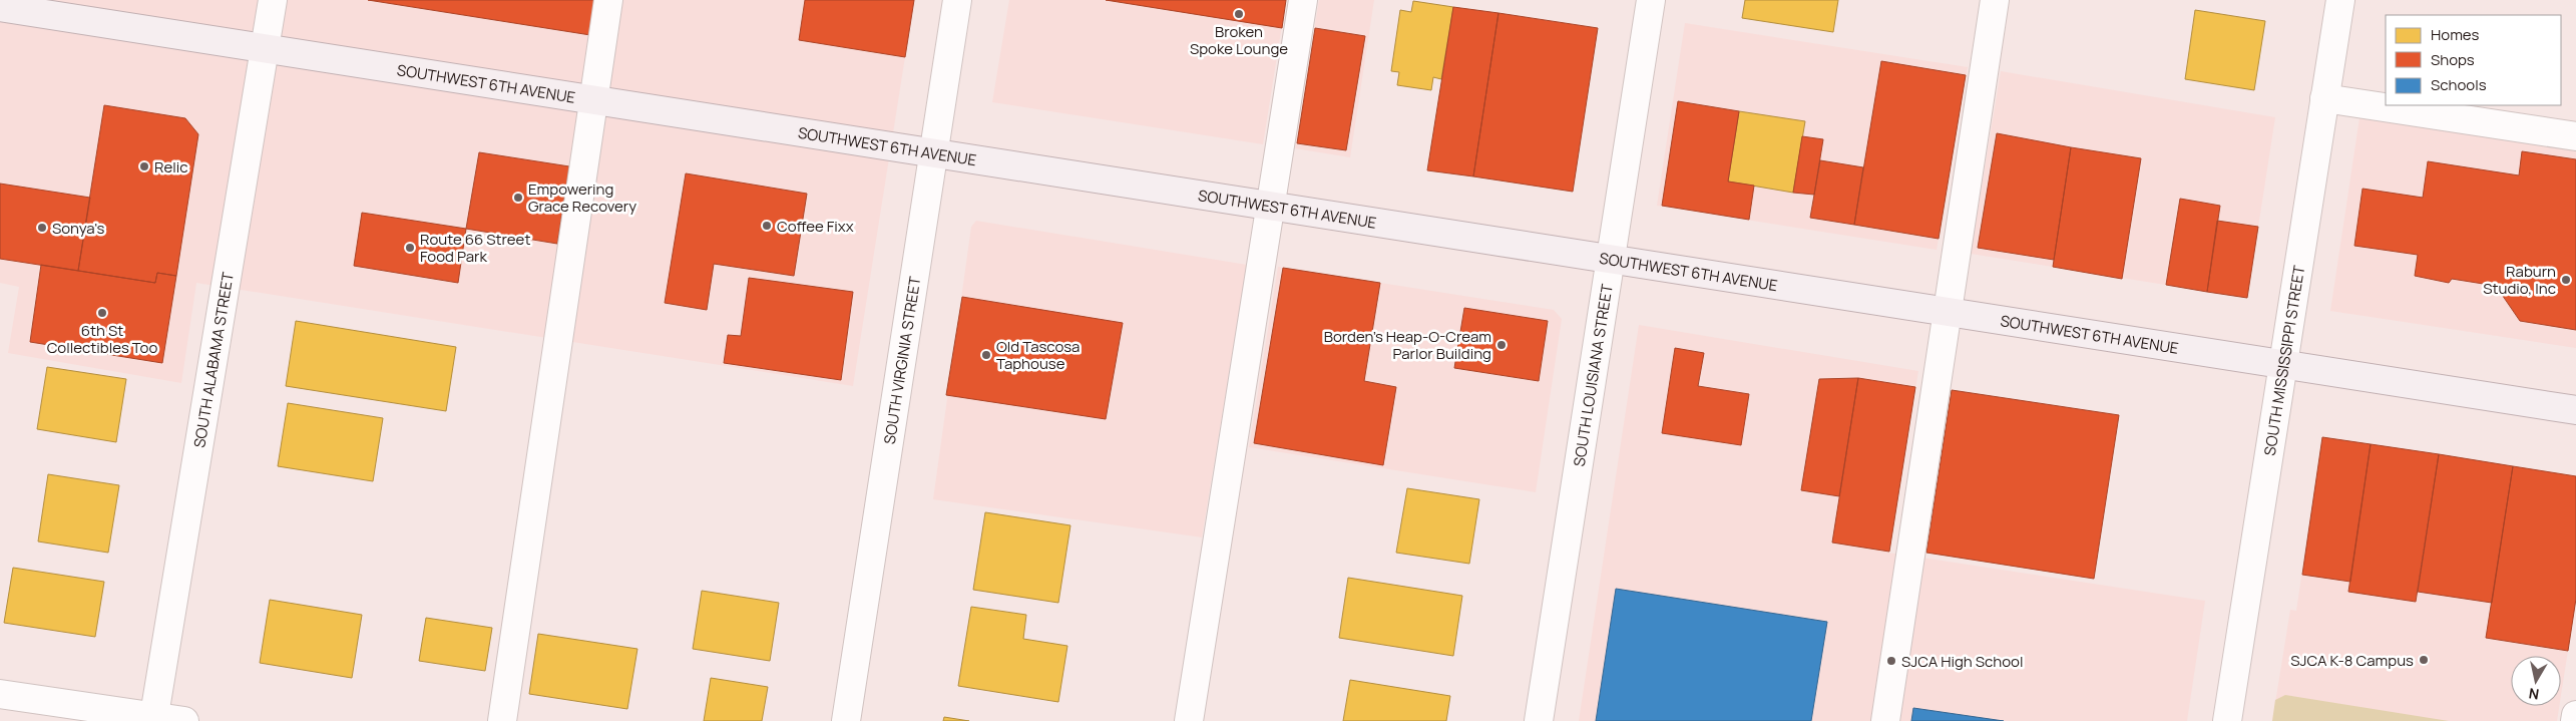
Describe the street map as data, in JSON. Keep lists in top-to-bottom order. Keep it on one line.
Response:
{"streets":{"main road":["SOUTHWEST 6TH AVENUE"],"street":["SOUTH ALABAMA STREET","SOUTH VIRGINIA STREET","SOUTH MISSISSIPPI STREET","SOUTH LOUISIANA STREET"]},"crossings":[["SOUTHWEST 6TH AVENUE","SOUTH ALABAMA STREET"],["SOUTHWEST 6TH AVENUE","SOUTH VIRGINIA STREET"],["SOUTHWEST 6TH AVENUE","SOUTH MISSISSIPPI STREET"],["SOUTHWEST 6TH AVENUE","SOUTH LOUISIANA STREET"]],"places":["Broken Spoke Lounge","Relic","Empowering Grace Recovery","Coffee Fixx","Sonya's","Route 66 Street Food Park","Raburn Studio, Inc","6th St Collectibles Too","Borden's Heap-O-Cream Parlor Building","Old Tascosa Taphouse","SJCA K-8 Campus","SJCA High School"],"legend":["Homes","Shops","Schools"],"north":"bottom"}
